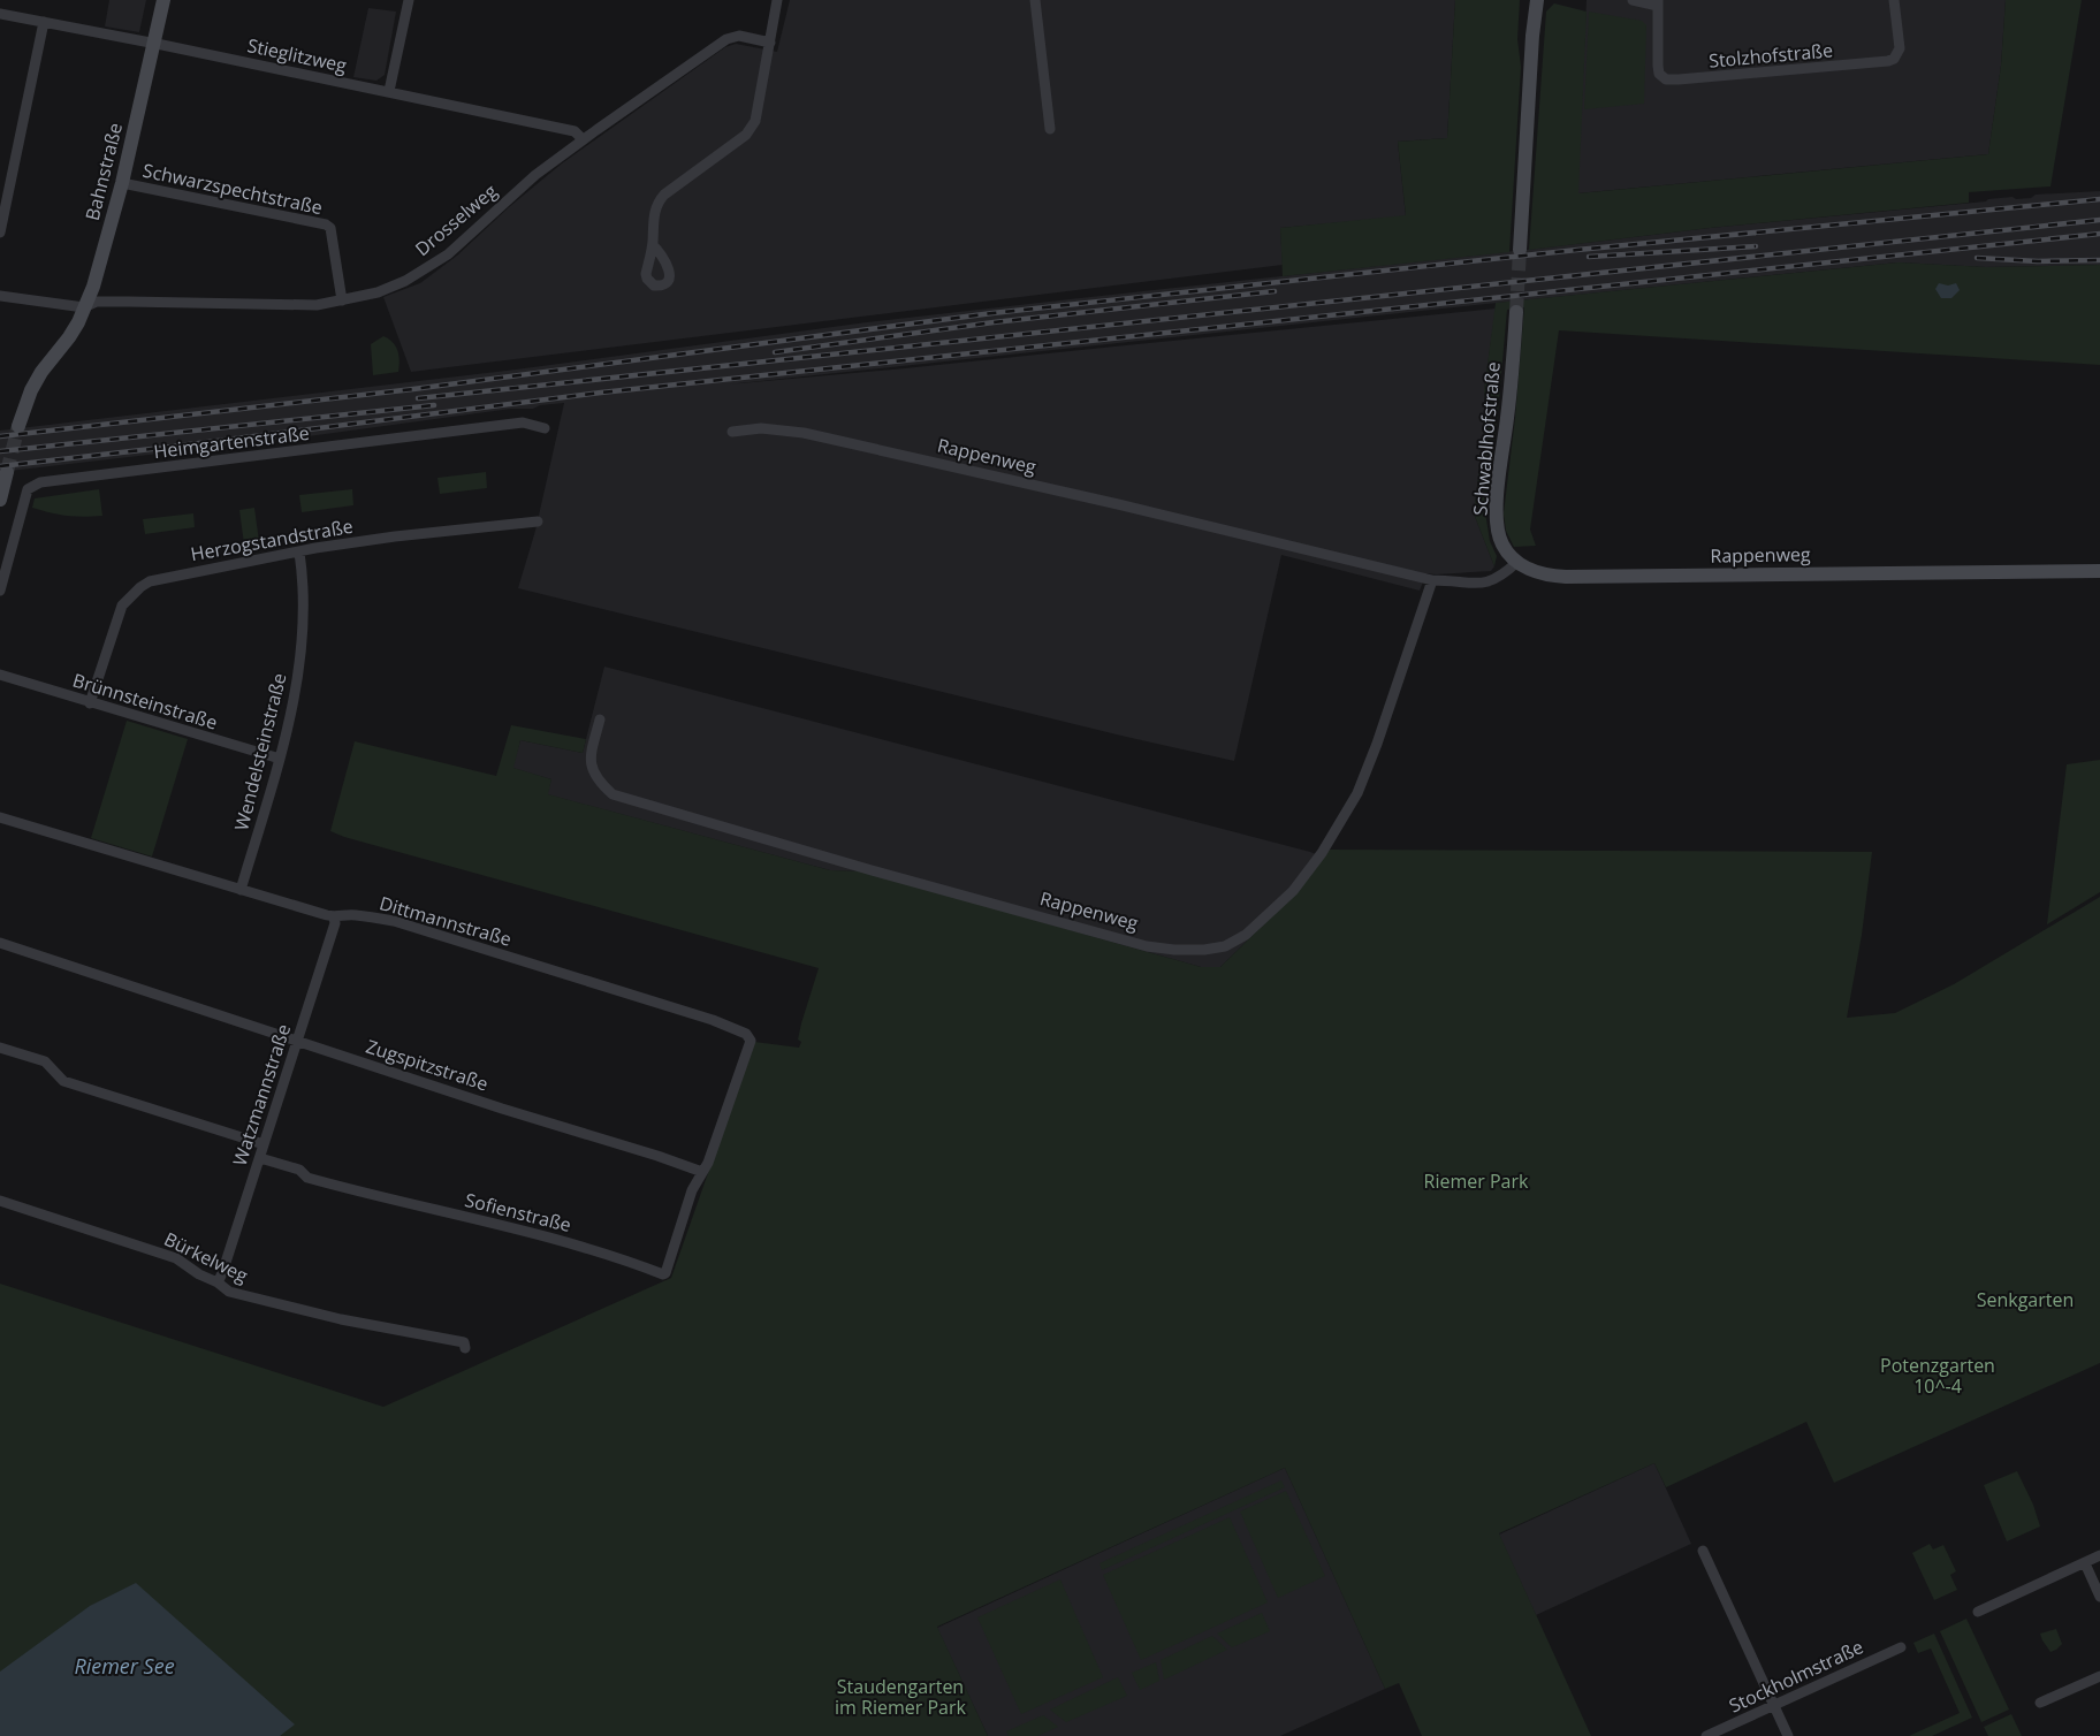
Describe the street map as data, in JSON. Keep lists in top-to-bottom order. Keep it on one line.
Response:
{"streets":{"street":["Stieglitzweg","Stolzhofstraße","Bahnstraße","Schwarzspechtstraße","Drosselweg","Schwablhofstraße","Heimgartenstraße","Rappenweg","Herzogstandstraße","Brünnsteinstraße","Wendelsteinstraße","Dittmannstraße","Zugspitzstraße","Watzmannstraße","Sofienstraße","Bürkelweg","Stockholmstraße"]},"crossings":[["Stieglitzweg","Bahnstraße"],["Stieglitzweg","Drosselweg"],["Bahnstraße","Schwarzspechtstraße"],["Bahnstraße","Drosselweg"],["Schwarzspechtstraße","Drosselweg"],["Schwablhofstraße","Rappenweg"],["Herzogstandstraße","Brünnsteinstraße"],["Herzogstandstraße","Wendelsteinstraße"],["Brünnsteinstraße","Wendelsteinstraße"],["Wendelsteinstraße","Dittmannstraße"],["Dittmannstraße","Zugspitzstraße"],["Dittmannstraße","Watzmannstraße"],["Dittmannstraße","Sofienstraße"],["Zugspitzstraße","Watzmannstraße"],["Zugspitzstraße","Sofienstraße"],["Watzmannstraße","Sofienstraße"],["Watzmannstraße","Bürkelweg"]],"water":["Riemer See"],"parks":["Riemer Park","Senkgarten","Potenzgarten 10^-4","Staudengarten im Riemer Park"]}
